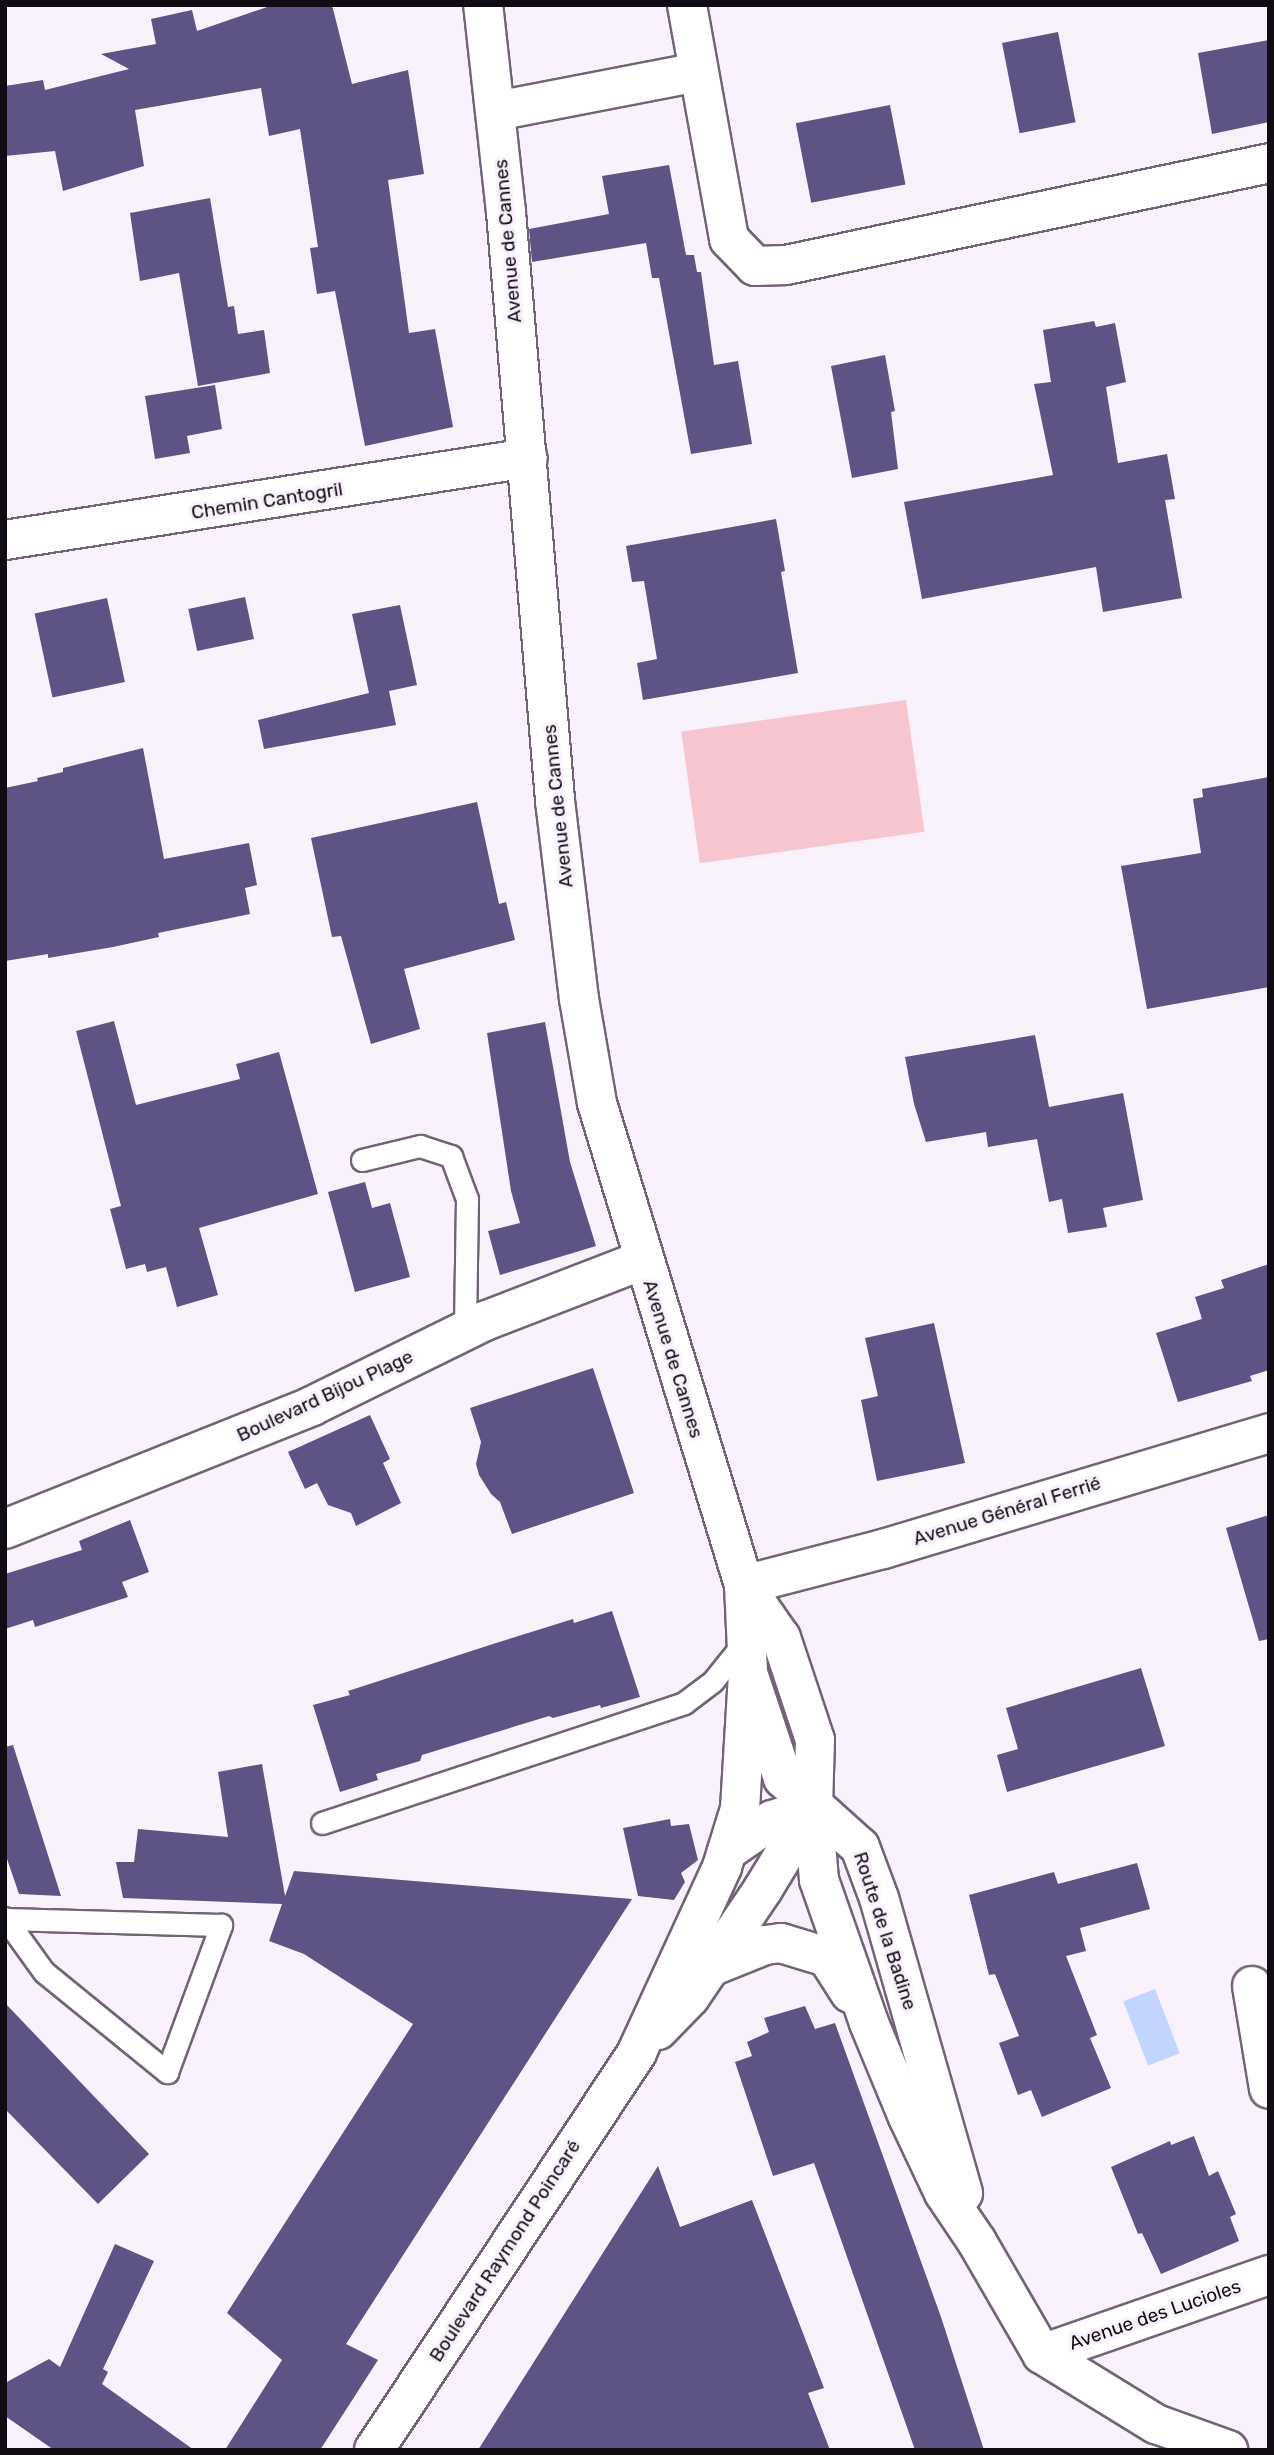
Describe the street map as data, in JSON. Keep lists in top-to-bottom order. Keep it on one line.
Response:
{"streets":{"street":["Avenue de Cannes","Chemin Cantogril","Boulevard Bijou Plage","Avenue Général Ferrié","Route de la Badine","Boulevard Raymond Poincaré","Avenue des Lucioles"]},"crossings":[["Avenue de Cannes","Chemin Cantogril"],["Avenue de Cannes","Boulevard Bijou Plage"],["Avenue de Cannes","Avenue Général Ferrié"],["Avenue de Cannes","Route de la Badine"],["Avenue de Cannes","Boulevard Raymond Poincaré"],["Route de la Badine","Boulevard Raymond Poincaré"],["Route de la Badine","Avenue des Lucioles"]]}
